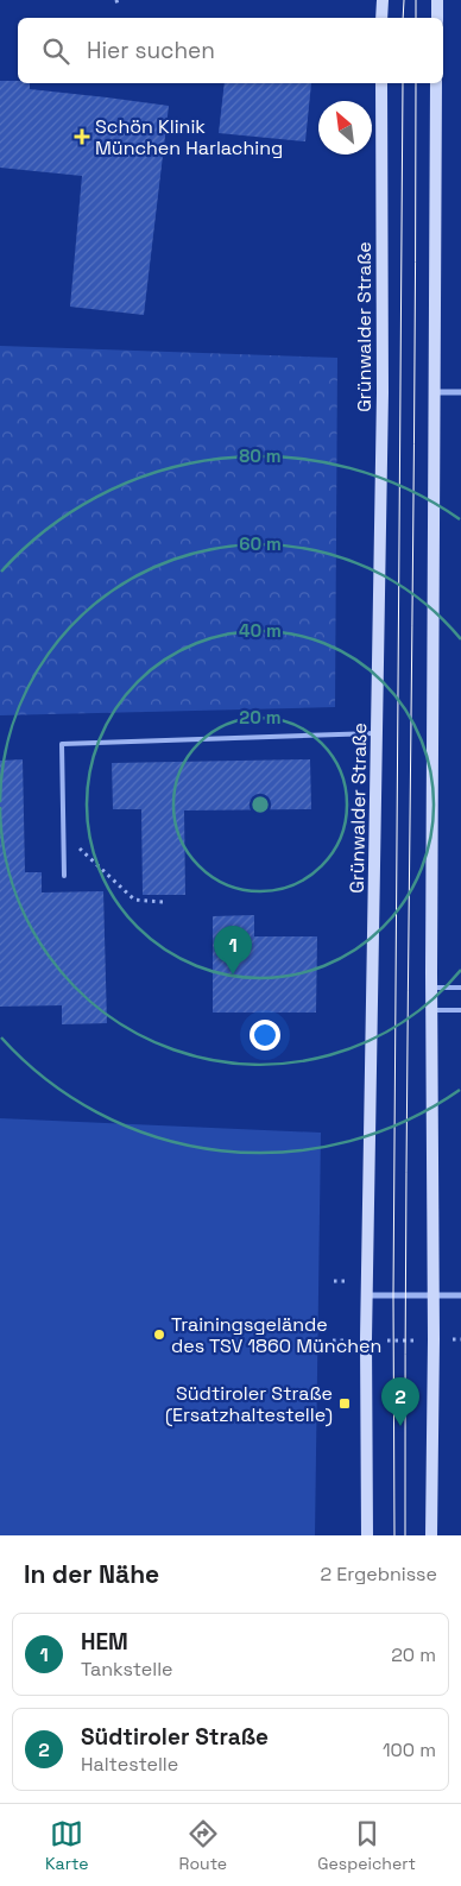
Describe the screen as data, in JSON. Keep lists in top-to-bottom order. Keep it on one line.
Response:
{"streets":{"main road":["Grünwalder Straße"]},"places":{"health":["Schön Klinik München Harlaching"],"other":["Trainingsgelände des TSV 1860 München"],"transit":["Südtiroler Straße (Ersatzhaltestelle)"]},"north":"top left","page":{"search":"Hier suchen","pins":["1","2"],"heading":["In der Nähe","2 Ergebnisse"],"list":[{"mark":"1","name":"HEM","note":"Tankstelle","value":"20 m"},{"mark":"2","name":"Südtiroler Straße","note":"Haltestelle","value":"100 m"}],"nav":["Karte","Route","Gespeichert"]},"rings":["80 m","60 m","40 m","20 m"]}
